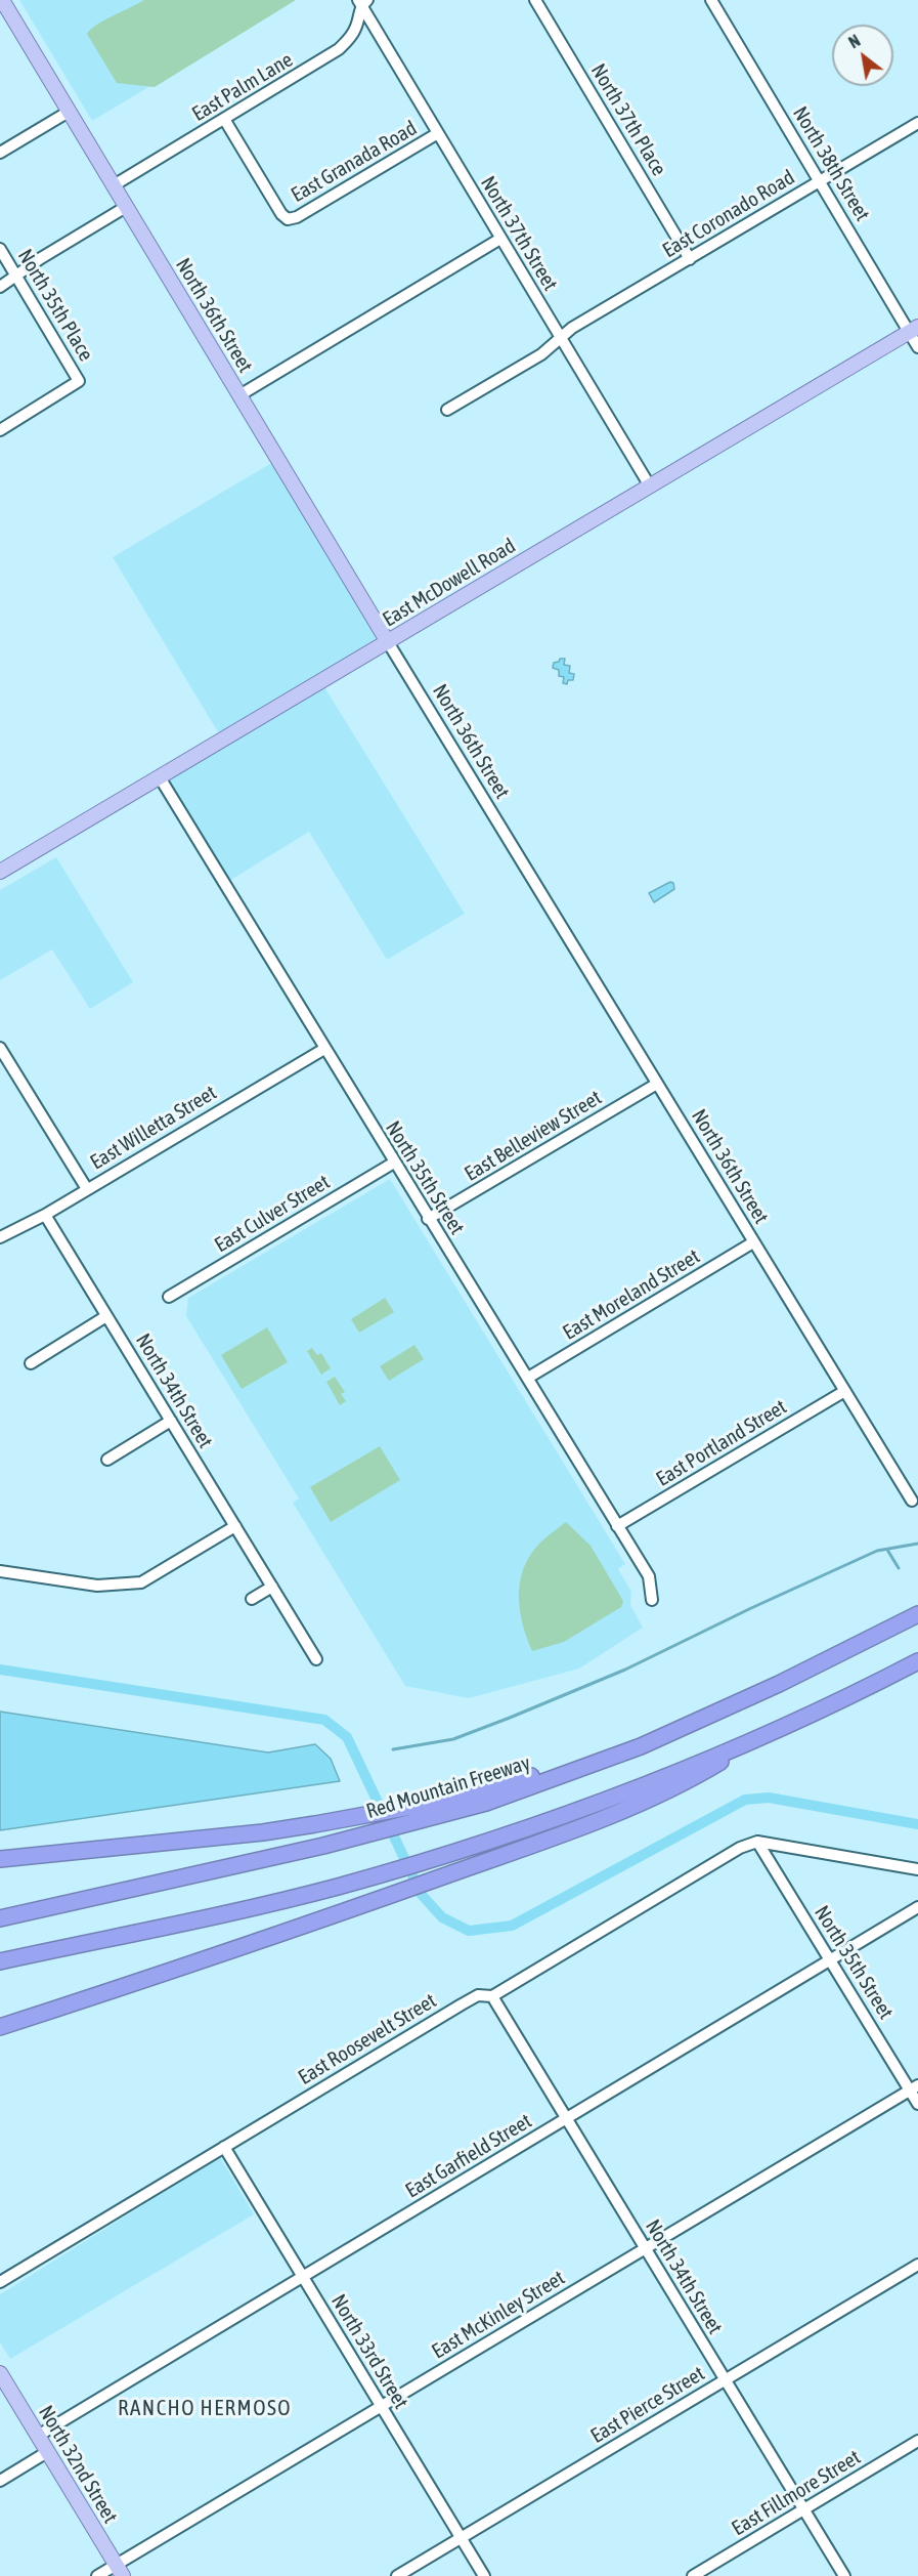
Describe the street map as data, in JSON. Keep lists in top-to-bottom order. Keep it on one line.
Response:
{"streets":{"highway":["Red Mountain Freeway"],"main road":["North 36th Street","East McDowell Road","North 32nd Street"],"street":["East Palm Lane","North 37th Place","East Granada Road","North 38th Street","East Coronado Road","North 37th Street","North 35th Place","East Willetta Street","East Belleview Street","North 35th Street","East Culver Street","East Moreland Street","North 34th Street","East Portland Street","East Roosevelt Street","East Garfield Street","East McKinley Street","North 33rd Street","East Pierce Street","East Fillmore Street"]},"crossings":[["East Palm Lane","East Granada Road"],["East Palm Lane","North 37th Street"],["East Palm Lane","North 36th Street"],["North 37th Place","East Coronado Road"],["East Granada Road","North 37th Street"],["North 38th Street","East Coronado Road"],["North 38th Street","East McDowell Road"],["East Coronado Road","North 37th Street"],["North 37th Street","East McDowell Road"],["North 36th Street","East McDowell Road"],["North 36th Street","East Belleview Street"],["North 36th Street","East Moreland Street"],["North 36th Street","East Portland Street"],["East McDowell Road","North 35th Street"],["East Willetta Street","North 35th Street"],["East Willetta Street","North 34th Street"],["East Belleview Street","North 35th Street"],["North 35th Street","East Culver Street"],["North 35th Street","East Moreland Street"],["North 35th Street","East Portland Street"],["North 35th Street","East Roosevelt Street"],["North 35th Street","East Garfield Street"],["North 35th Street","East McKinley Street"],["North 34th Street","East Roosevelt Street"],["North 34th Street","East Garfield Street"],["North 34th Street","East McKinley Street"],["North 34th Street","East Pierce Street"],["North 34th Street","East Fillmore Street"],["East Roosevelt Street","North 33rd Street"],["East Garfield Street","North 33rd Street"],["East Garfield Street","North 32nd Street"],["East McKinley Street","North 33rd Street"],["East McKinley Street","North 32nd Street"],["North 33rd Street","East Pierce Street"]],"districts":["RANCHO HERMOSO"],"north":"top left"}
